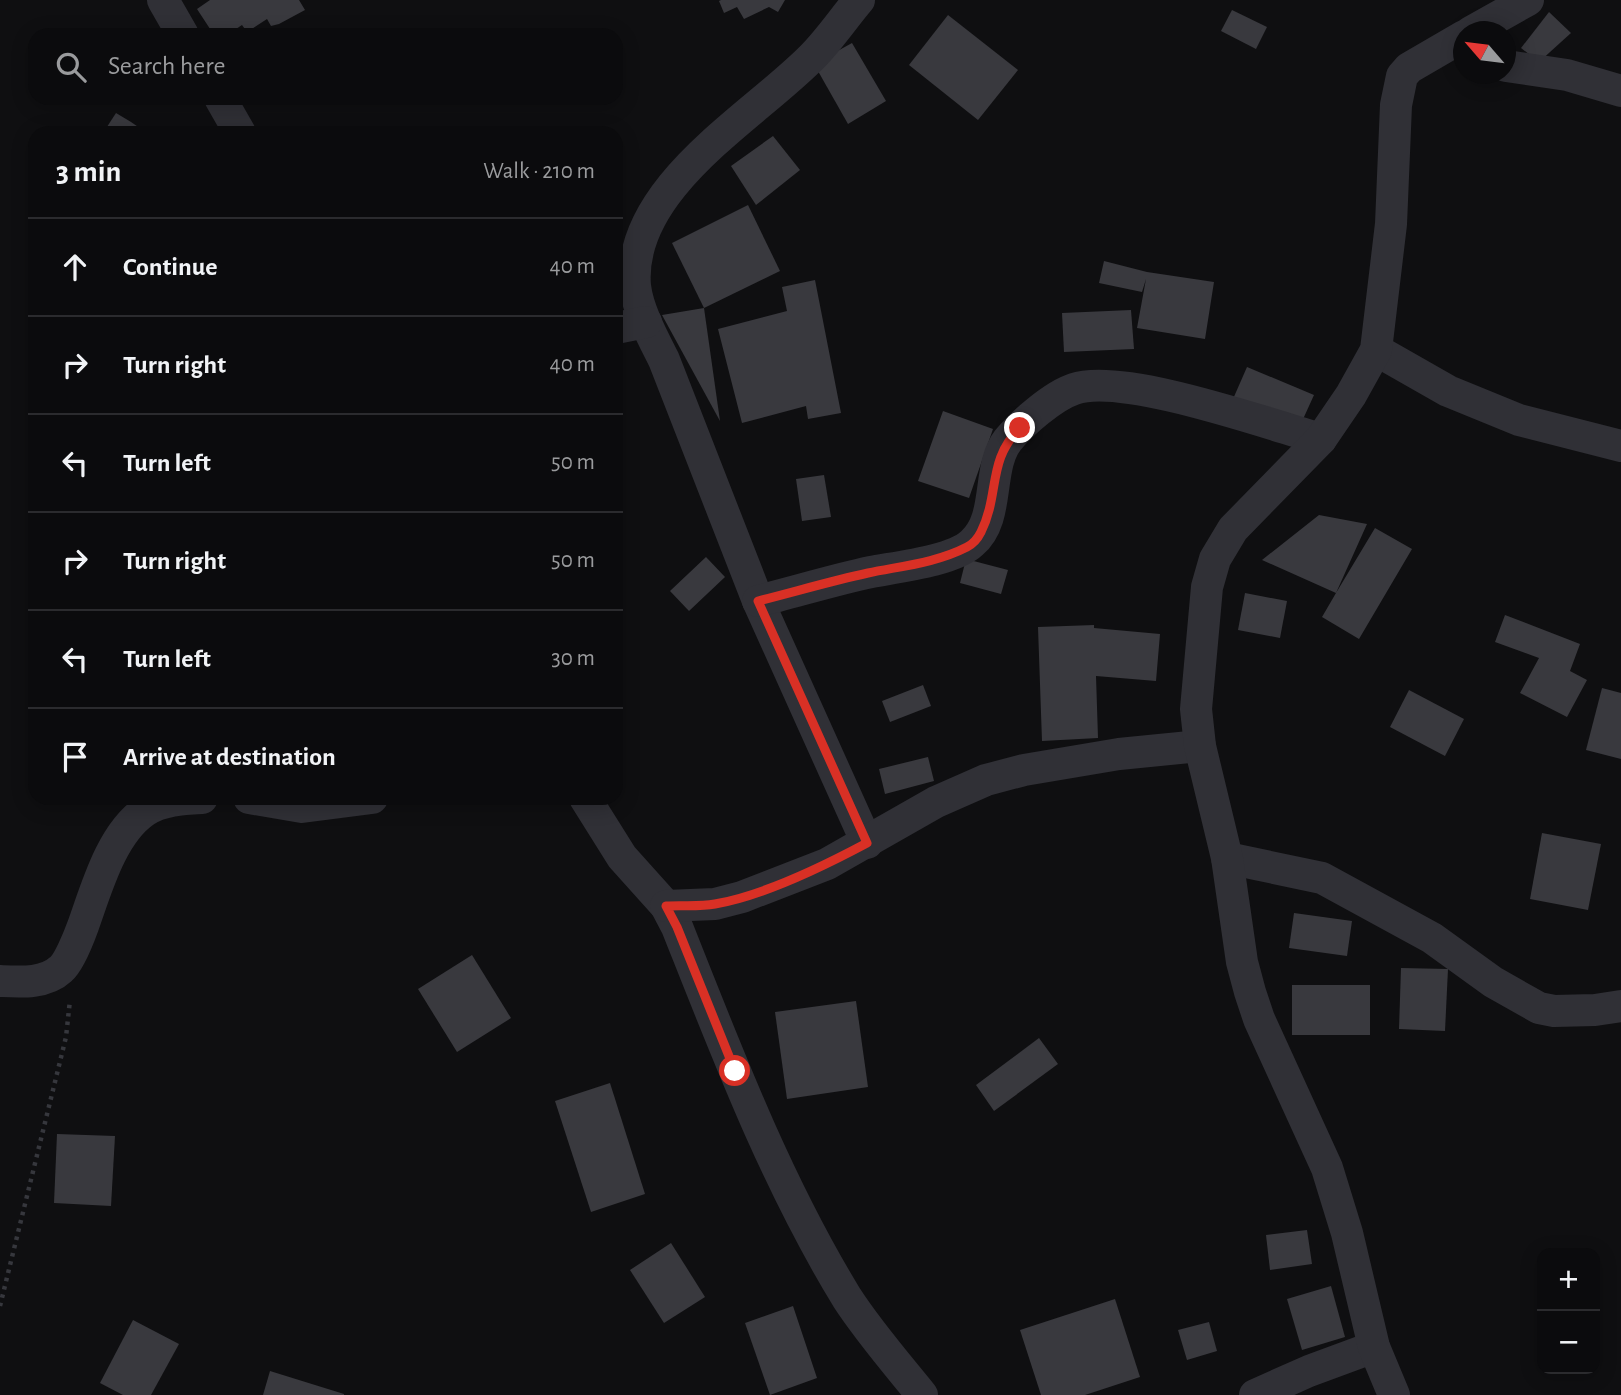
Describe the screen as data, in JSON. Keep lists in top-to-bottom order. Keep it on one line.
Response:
{"north":"top left","page":{"search":"Search here","heading":["3 min","Walk · 210 m"],"list":[["Continue","40 m"],["Turn right","40 m"],["Turn left","50 m"],["Turn right","50 m"],["Turn left","30 m"],"Arrive at destination"],"map_buttons":["+","−"]}}
